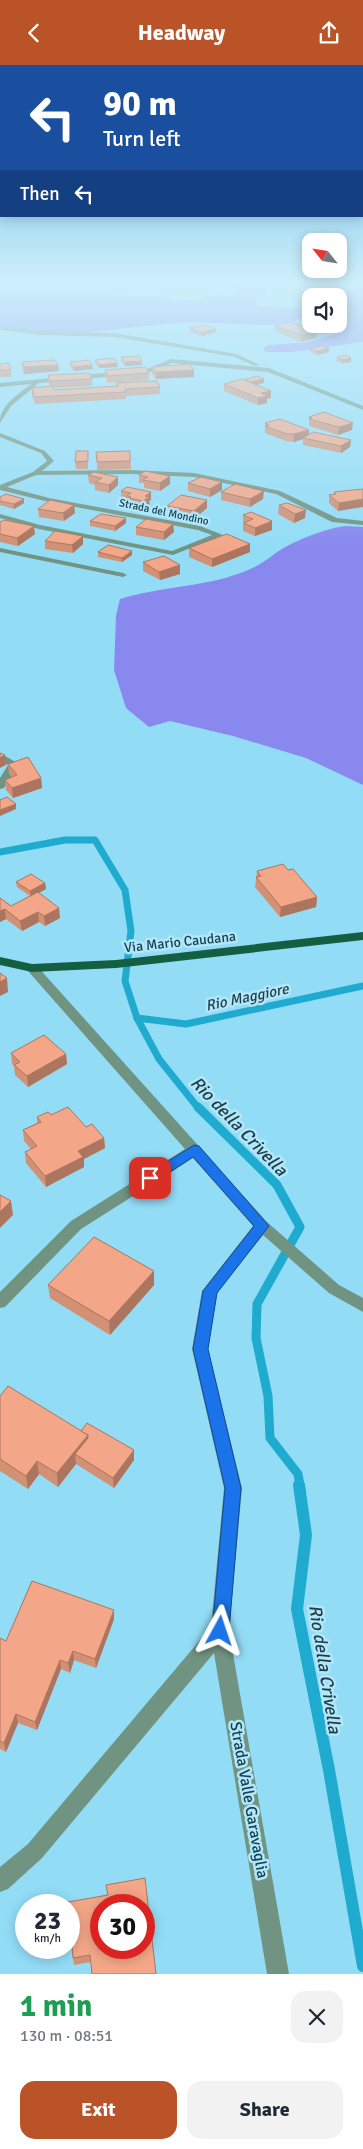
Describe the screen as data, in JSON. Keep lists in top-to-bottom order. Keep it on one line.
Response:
{"streets":{"main road":["Via Mario Caudana"],"street":["Strada del Mondino","Strada Valle Garavaglia"]},"water":["Rio Maggiore","Rio della Crivella"],"north":"top left","page":{"header":"Headway","turn":["90 m","Turn left"],"then":"Then","speed":"23 km/h","limit":"30","heading":["1 min","130 m · 08:51"],"buttons":["Exit","Share"]}}
